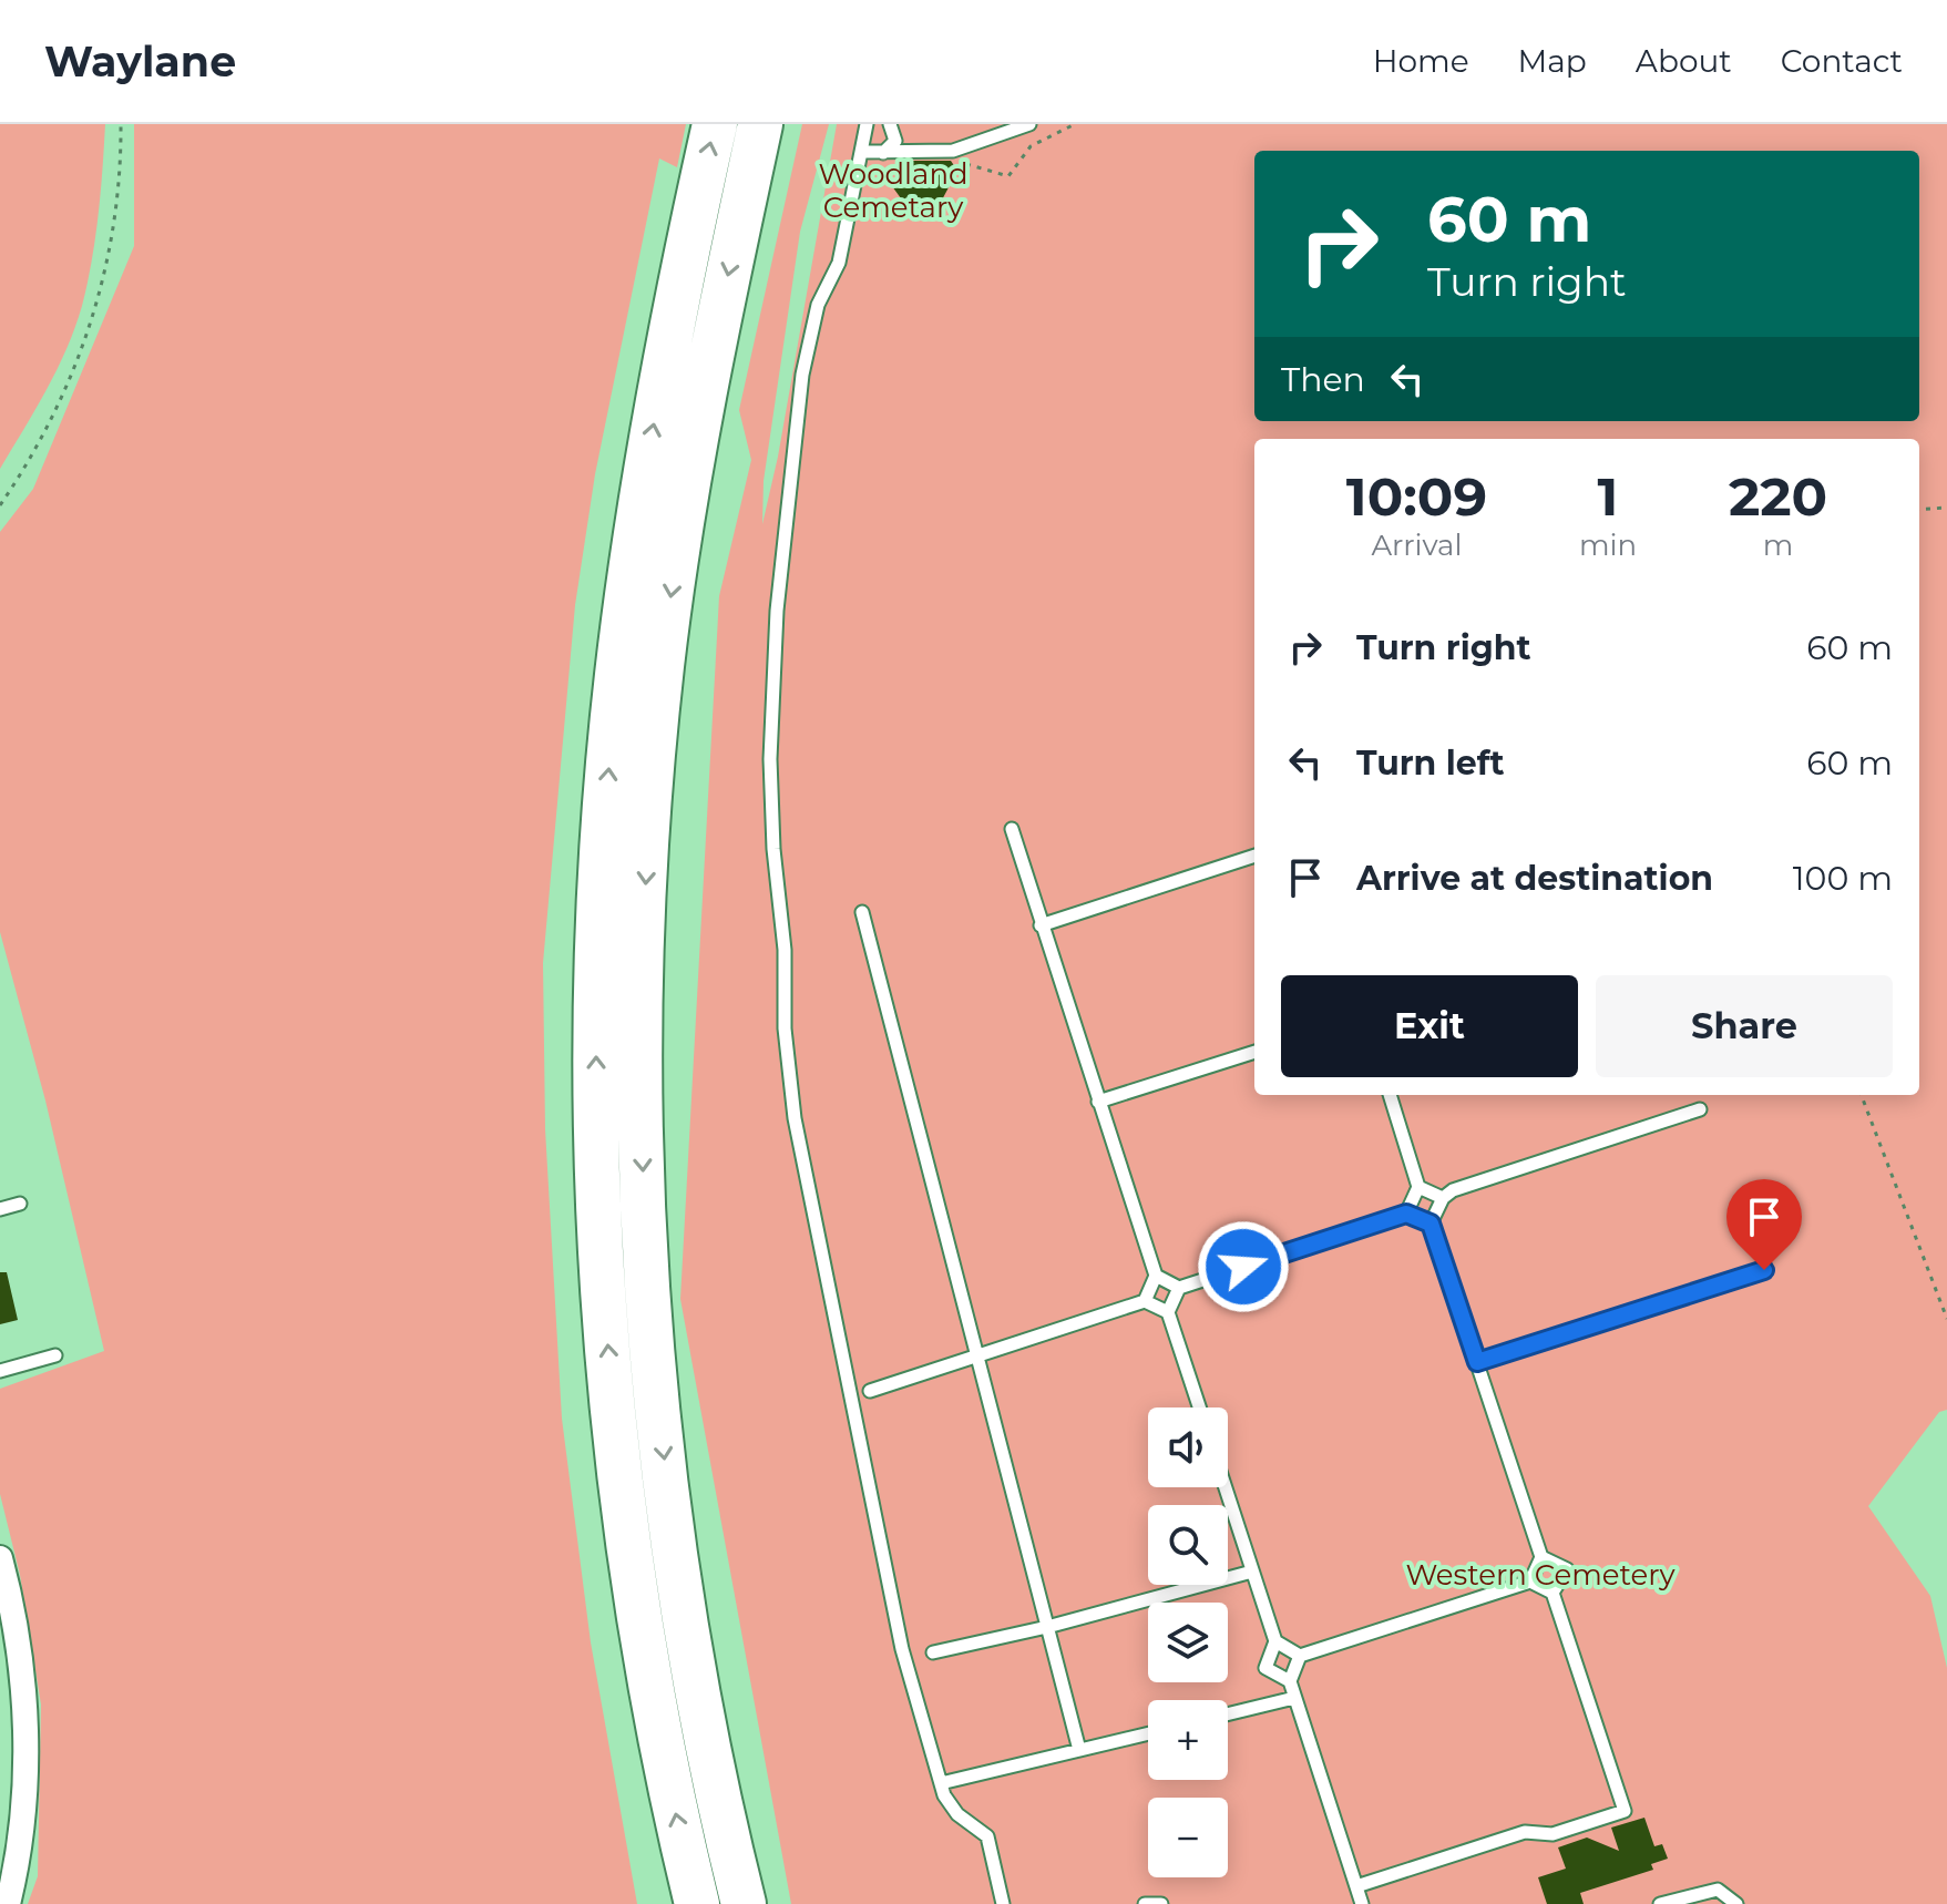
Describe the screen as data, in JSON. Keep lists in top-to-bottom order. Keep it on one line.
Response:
{"parks":["Woodland Cemetary","Western Cemetery"],"page":{"header":"Waylane","nav":["Home","Map","About","Contact"],"turn":["60 m","Turn right"],"then":"Then","eta":["10:09","Arrival","1","min","220","m"],"list":[{"name":"Turn right","value":"60 m"},{"name":"Turn left","value":"60 m"},{"name":"Arrive at destination","value":"100 m"}],"buttons":["Exit","Share"],"map_buttons":["+","−"]}}
